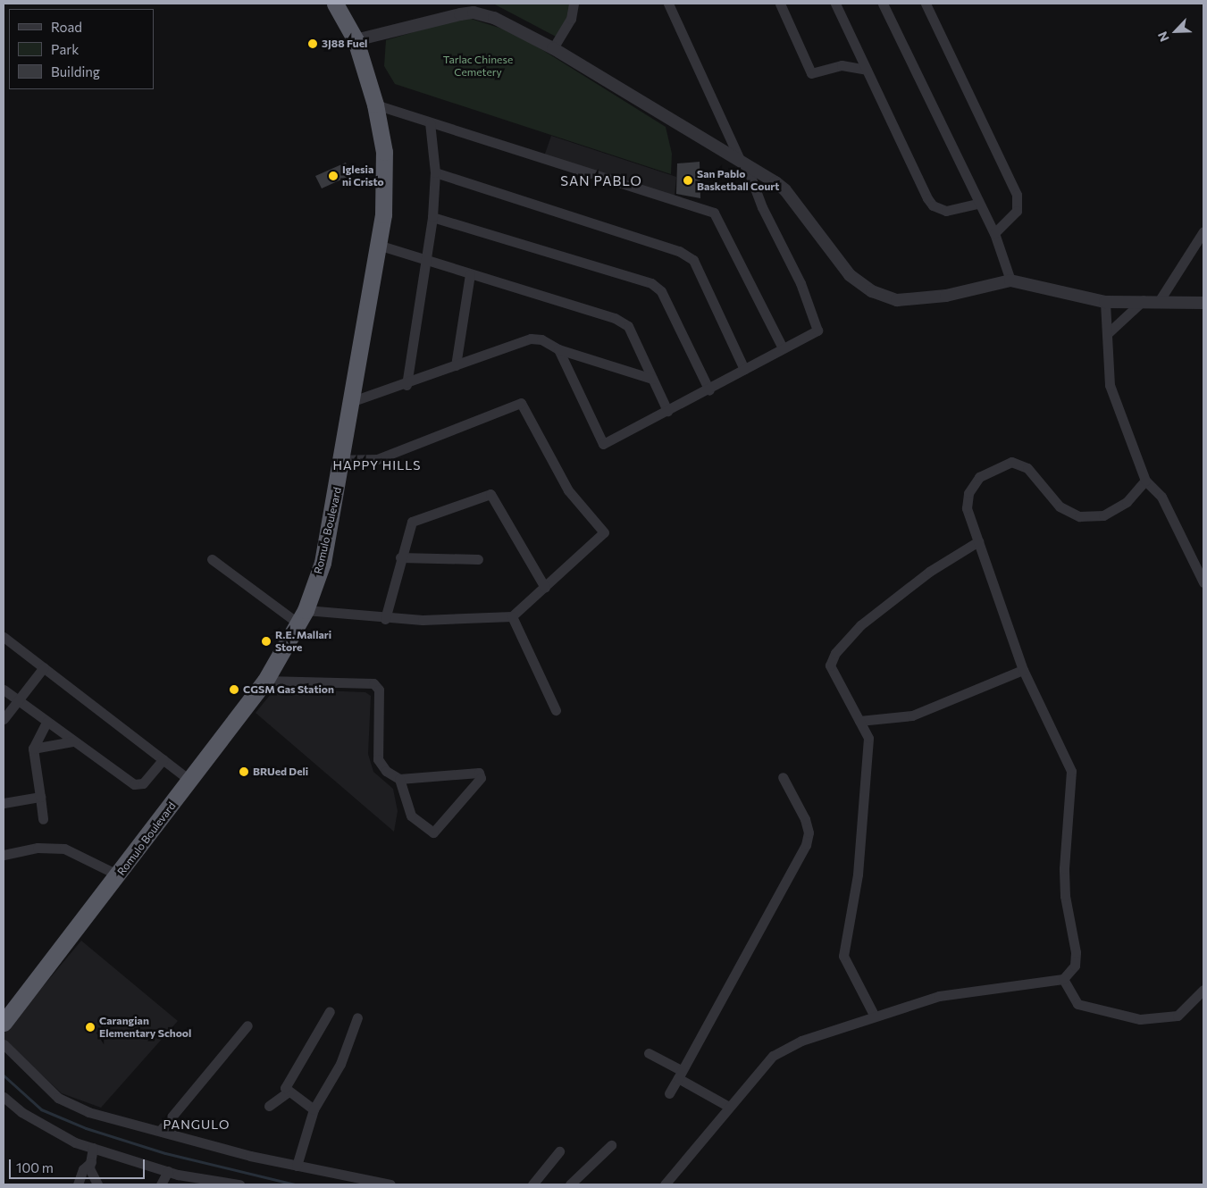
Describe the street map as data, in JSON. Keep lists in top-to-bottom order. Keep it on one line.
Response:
{"streets":{"highway":["Romulo Boulevard"]},"districts":["SAN PABLO","HAPPY HILLS","PANGULO"],"parks":["Tarlac Chinese Cemetery"],"places":["3J88 Fuel","Iglesia ni Cristo","San Pablo Basketball Court","R.E. Mallari Store","CGSM Gas Station","BRUed Deli","Carangian Elementary School"],"legend":["Road","Park","Building"],"scale_bar":"100 m","north":"bottom left"}
